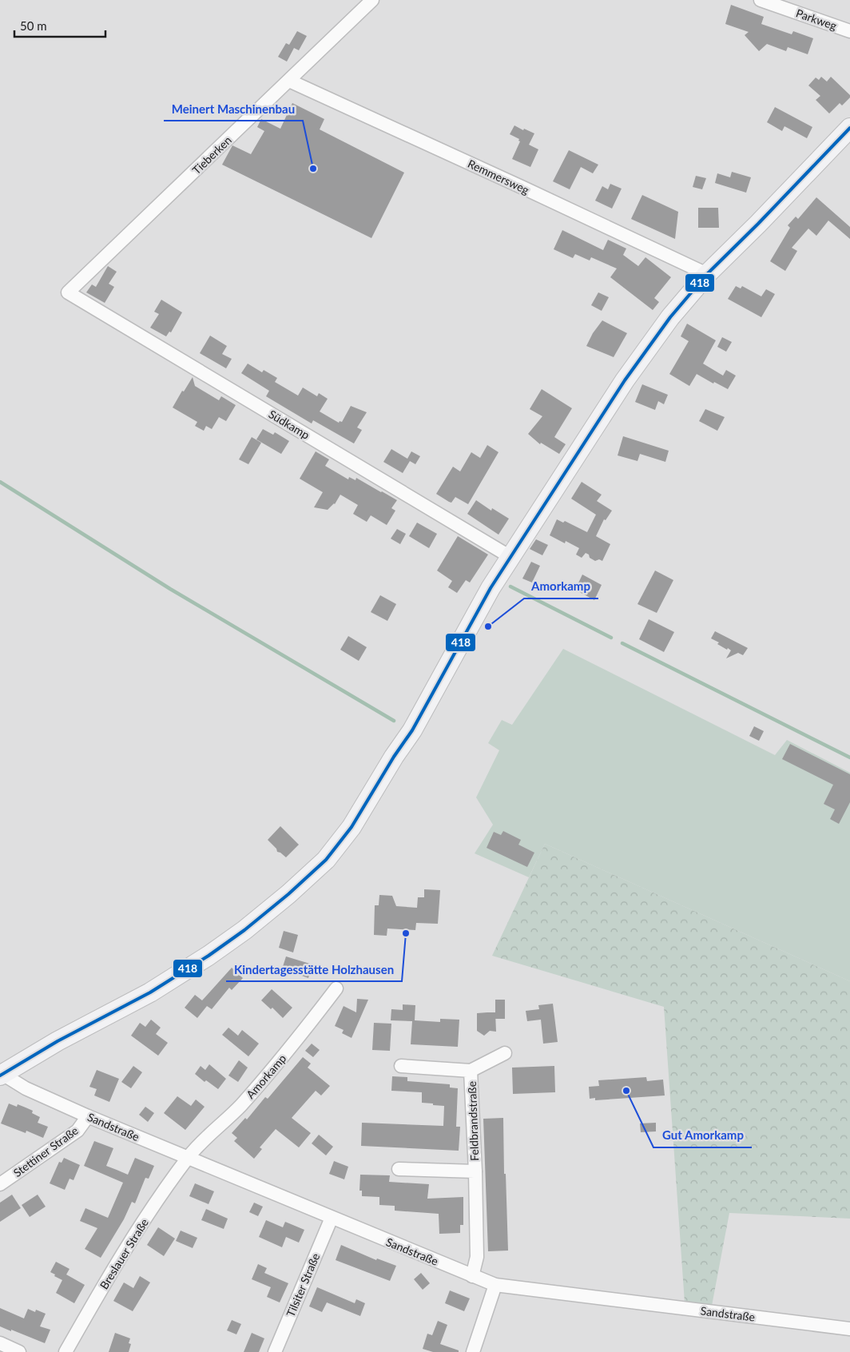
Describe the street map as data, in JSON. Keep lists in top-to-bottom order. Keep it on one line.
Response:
{"streets":{"street":["Parkweg","Tieberken","Remmersweg","Südkamp","Amorkamp","Feldbrandstraße","Sandstraße","Stettiner Straße","Breslauer Straße","Tilsiter Straße"]},"crossings":[["Tieberken","Remmersweg"],["Tieberken","Südkamp"],["Amorkamp","Sandstraße"],["Amorkamp","Breslauer Straße"],["Feldbrandstraße","Sandstraße"],["Sandstraße","Stettiner Straße"],["Sandstraße","Breslauer Straße"],["Sandstraße","Tilsiter Straße"]],"places":["Meinert Maschinenbau","Amorkamp","Kindertagesstätte Holzhausen","Gut Amorkamp"],"lines":["transit line 418"],"scale_bar":"50 m"}
